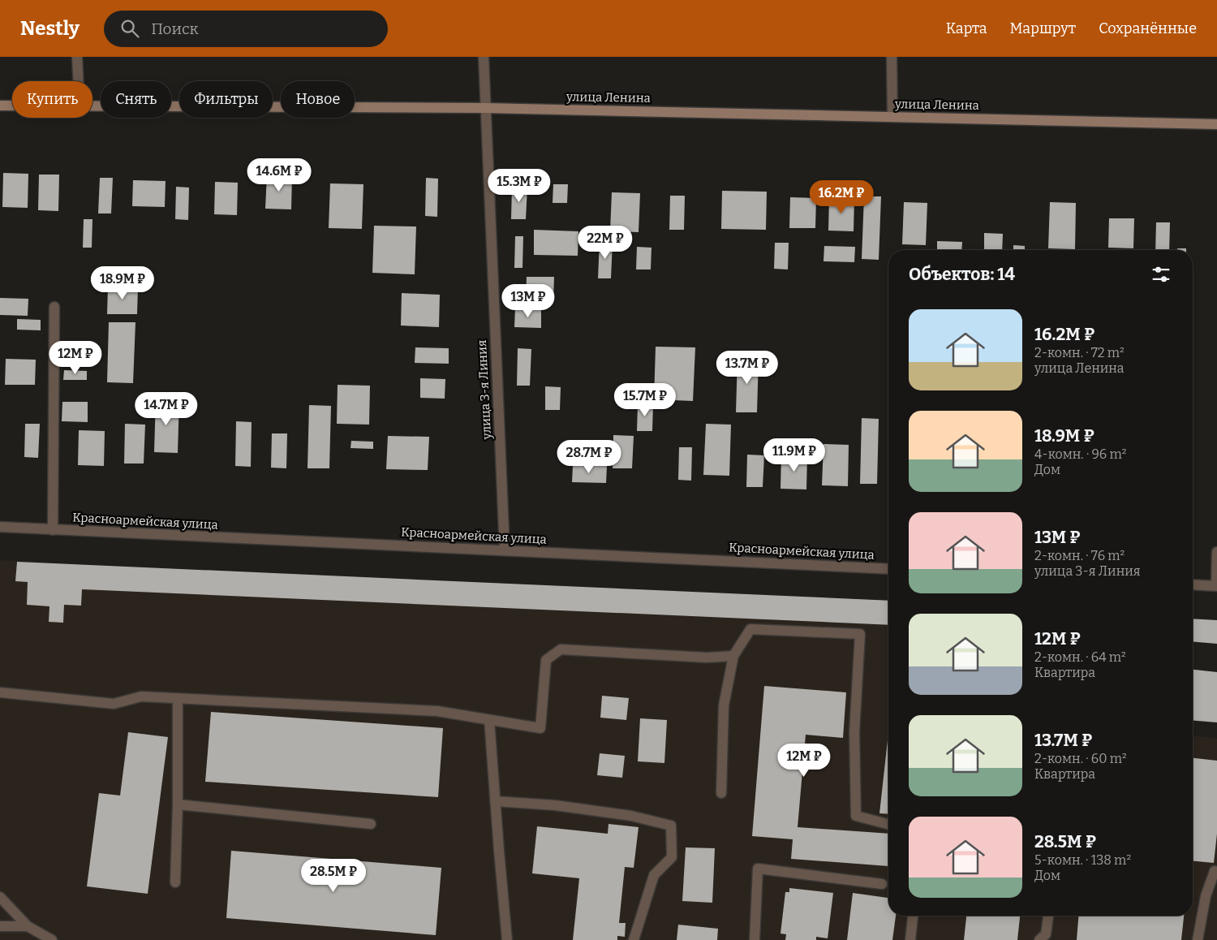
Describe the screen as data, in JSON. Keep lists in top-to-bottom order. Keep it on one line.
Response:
{"streets":{"main road":["улица Ленина"],"street":["улица 3-я Линия","Красноармейская улица"]},"crossings":[["улица Ленина","улица 3-я Линия"],["улица 3-я Линия","Красноармейская улица"]],"page":{"header":"Nestly","search":"Поиск","nav":["Карта","Маршрут","Сохранённые"],"chip":["Купить","Снять","Фильтры","Новое"],"price":["14.6M ₽","15.3M ₽","16.2M ₽","22M ₽","18.9M ₽","13M ₽","12M ₽","13.7M ₽","15.7M ₽","14.7M ₽","11.9M ₽","28.7M ₽","12M ₽","28.5M ₽"],"heading":"Объектов: 14","list":[{"name":"16.2M ₽","note":"2-комн. · 72 m² · улица Ленина"},{"name":"18.9M ₽","note":"4-комн. · 96 m² · Дом"},{"name":"13M ₽","note":"2-комн. · 76 m² · улица 3-я Линия"},{"name":"12M ₽","note":"2-комн. · 64 m² · Квартира"},{"name":"13.7M ₽","note":"2-комн. · 60 m² · Квартира"},{"name":"28.5M ₽","note":"5-комн. · 138 m² · Дом"}]}}
